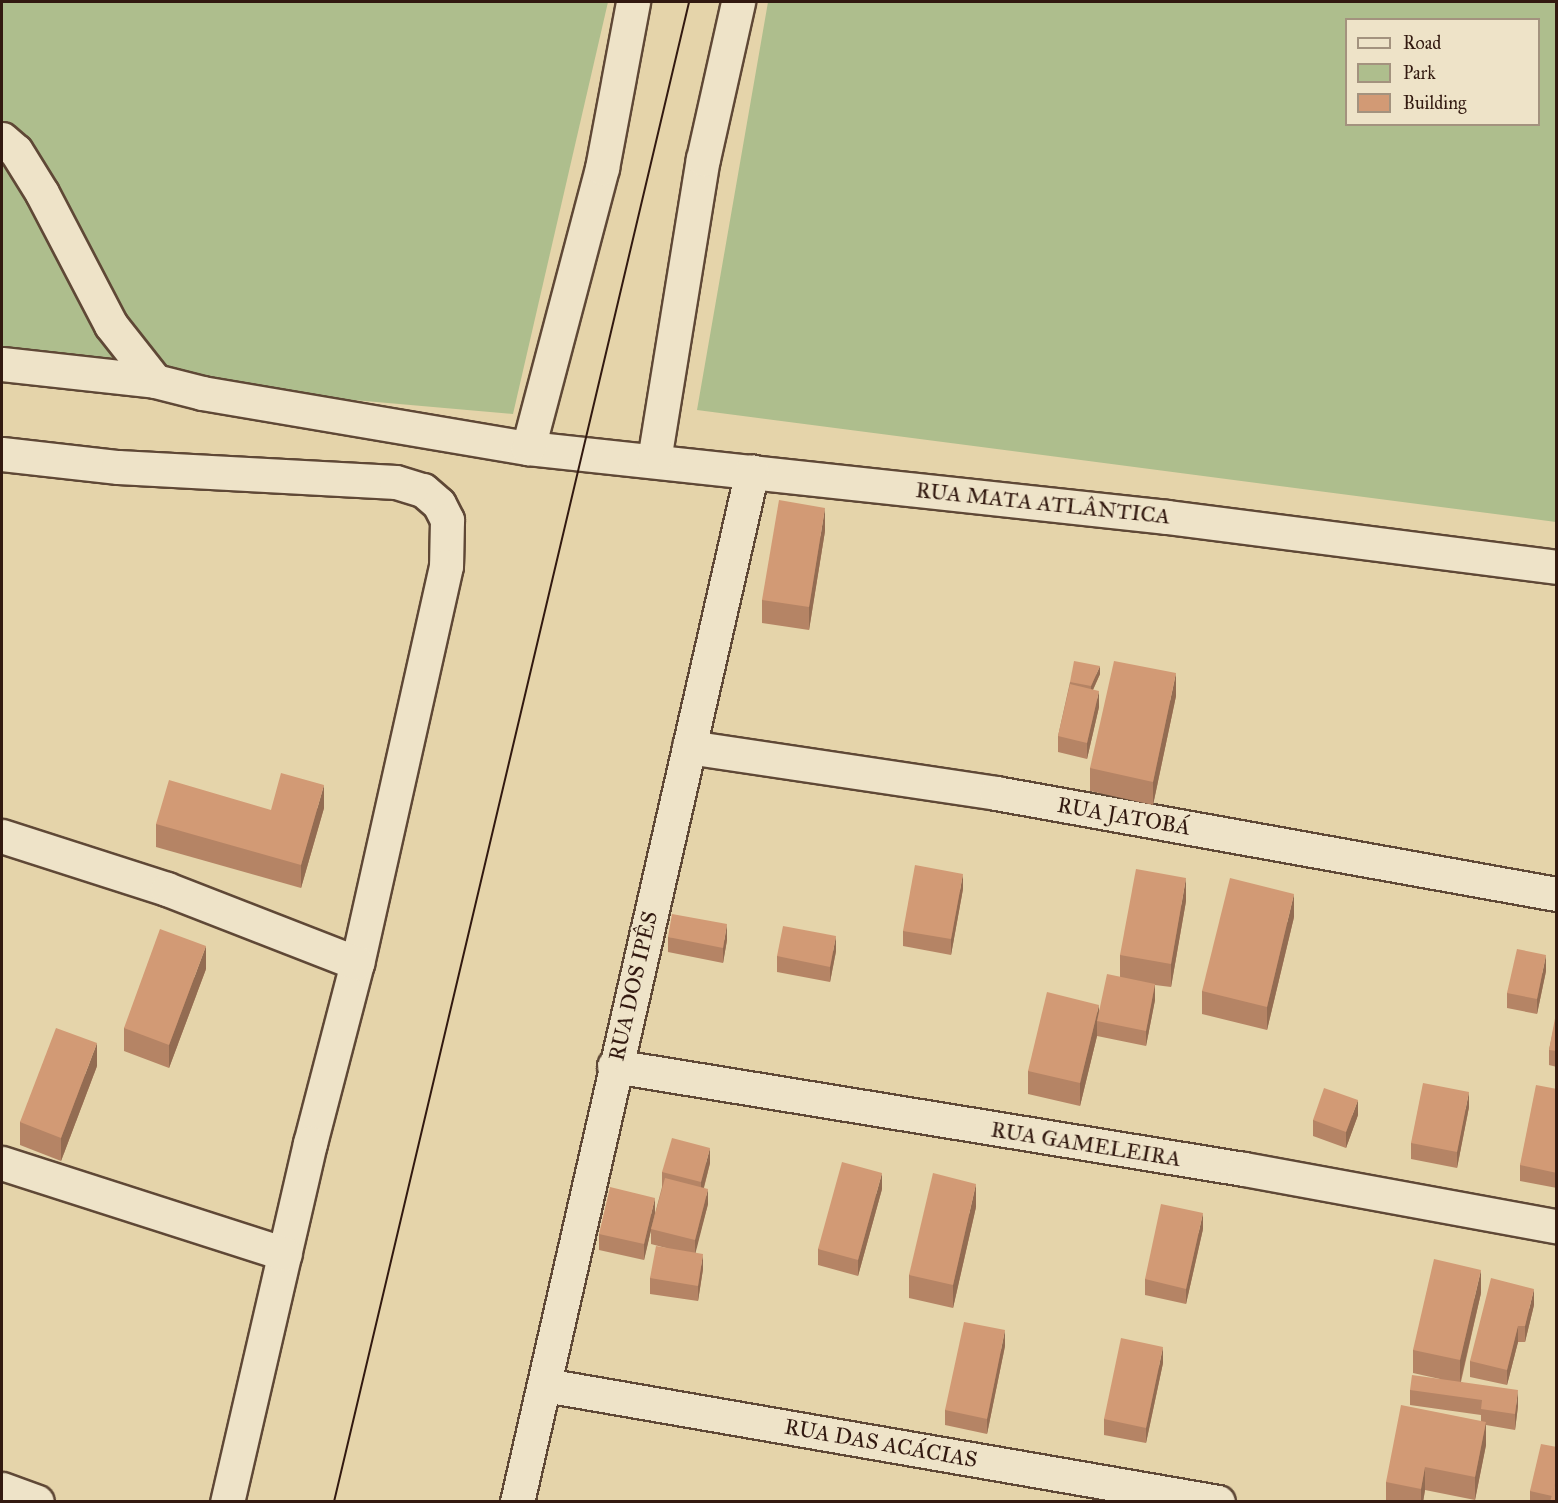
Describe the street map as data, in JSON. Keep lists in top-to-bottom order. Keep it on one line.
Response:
{"streets":{"street":["RUA MATA ATLÂNTICA","RUA JATOBÁ","RUA DOS IPÊS","RUA GAMELEIRA","RUA DAS ACÁCIAS"]},"crossings":[["RUA MATA ATLÂNTICA","RUA DOS IPÊS"],["RUA JATOBÁ","RUA DOS IPÊS"],["RUA DOS IPÊS","RUA GAMELEIRA"],["RUA DOS IPÊS","RUA DAS ACÁCIAS"]],"legend":["Road","Park","Building"]}
